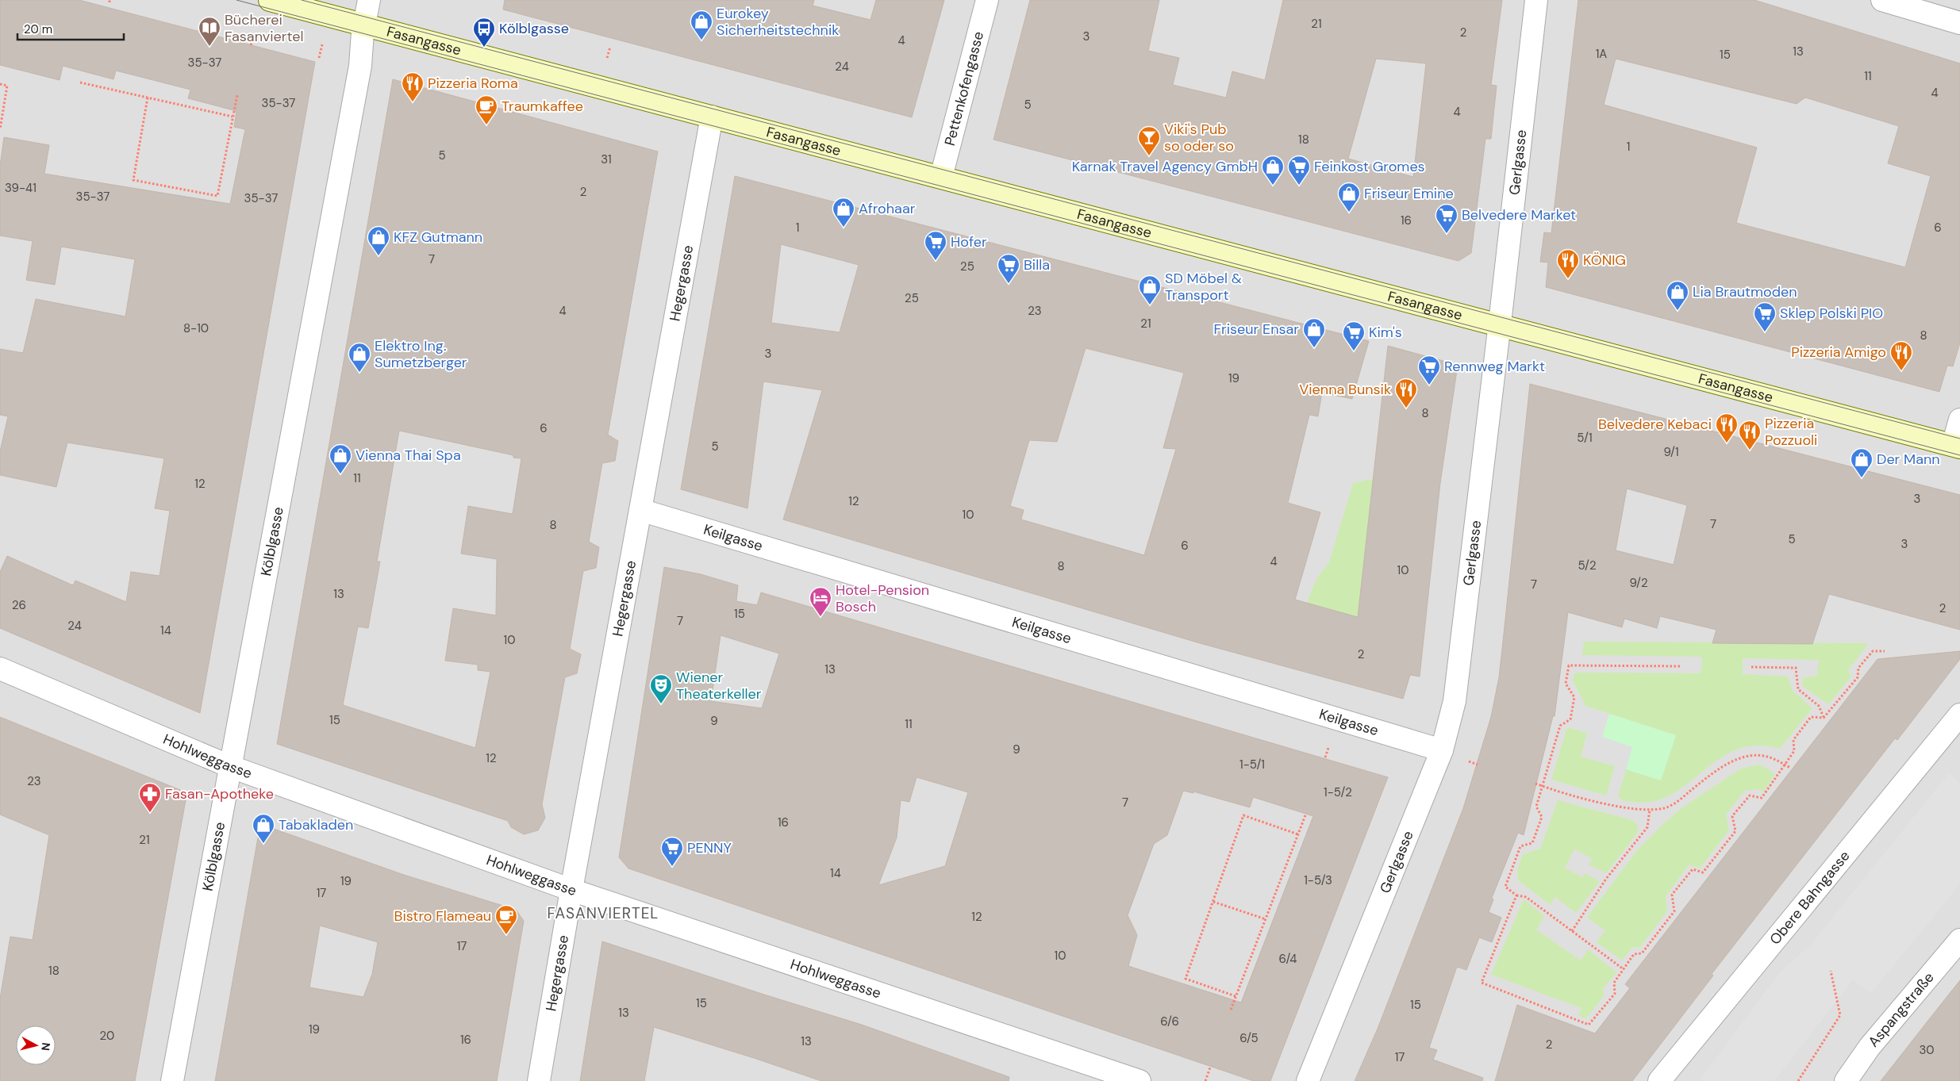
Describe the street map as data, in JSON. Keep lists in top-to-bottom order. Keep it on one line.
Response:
{"streets":{"main road":["Fasangasse"],"street":["Pettenkofengasse","Gerlgasse","Hegergasse","Keilgasse","Kölblgasse","Hohlweggasse","Obere Bahngasse","Aspangstraße"]},"crossings":[["Fasangasse","Pettenkofengasse"],["Fasangasse","Gerlgasse"],["Fasangasse","Hegergasse"],["Fasangasse","Kölblgasse"],["Gerlgasse","Keilgasse"],["Hegergasse","Keilgasse"],["Hegergasse","Hohlweggasse"],["Kölblgasse","Hohlweggasse"]],"districts":["FASANVIERTEL"],"places":{"shop":["Eurokey Sicherheitstechnik","Karnak Travel Agency GmbH","Friseur Emine","Afrohaar","KFZ Gutmann","SD Möbel & Transport","Lia Brautmoden","Friseur Ensar","Elektro Ing. Sumetzberger","Vienna Thai Spa","Der Mann","Tabakladen"],"library":["Bücherei Fasanviertel"],"bus stop":["Kölblgasse"],"restaurant":["Pizzeria Roma","KÖNIG","Pizzeria Amigo","Vienna Bunsik","Belvedere Kebaci","Pizzeria Pozzuoli"],"cafe":["Traumkaffee","Bistro Flameau"],"bar":["Viki's Pub so oder so"],"supermarket":["Feinkost Gromes","Belvedere Market","Hofer","Billa","Sklep Polski PIO","Kim's","Rennweg Markt","PENNY"],"hotel":["Hotel-Pension Bosch"],"theatre":["Wiener Theaterkeller"],"pharmacy":["Fasan-Apotheke"]},"house_numbers":["21","2","3","4","13","1A","15","35-37","24","11","4","35-37","5","4","18","1","5","31","39-41","2","35-37","35-37","16","1","6","7","25","25","4","23","21","8-10","8","3","19","8","6","5/1","5","9/1","11","12","3","12","10","7","8","5","3","6","4","5/2","8","10","9/2","7","13","26","2","15","7","24","14","10","2","13","15","9","11","9","12","1-5/1","23","1-5/2","7","16","21","14","1-5/3","19","17","12","17","10","6/4","18","15","15","13","6/6","19","20","6/5","16","13","2","30","17"],"scale_bar":"20 m","north":"right"}
